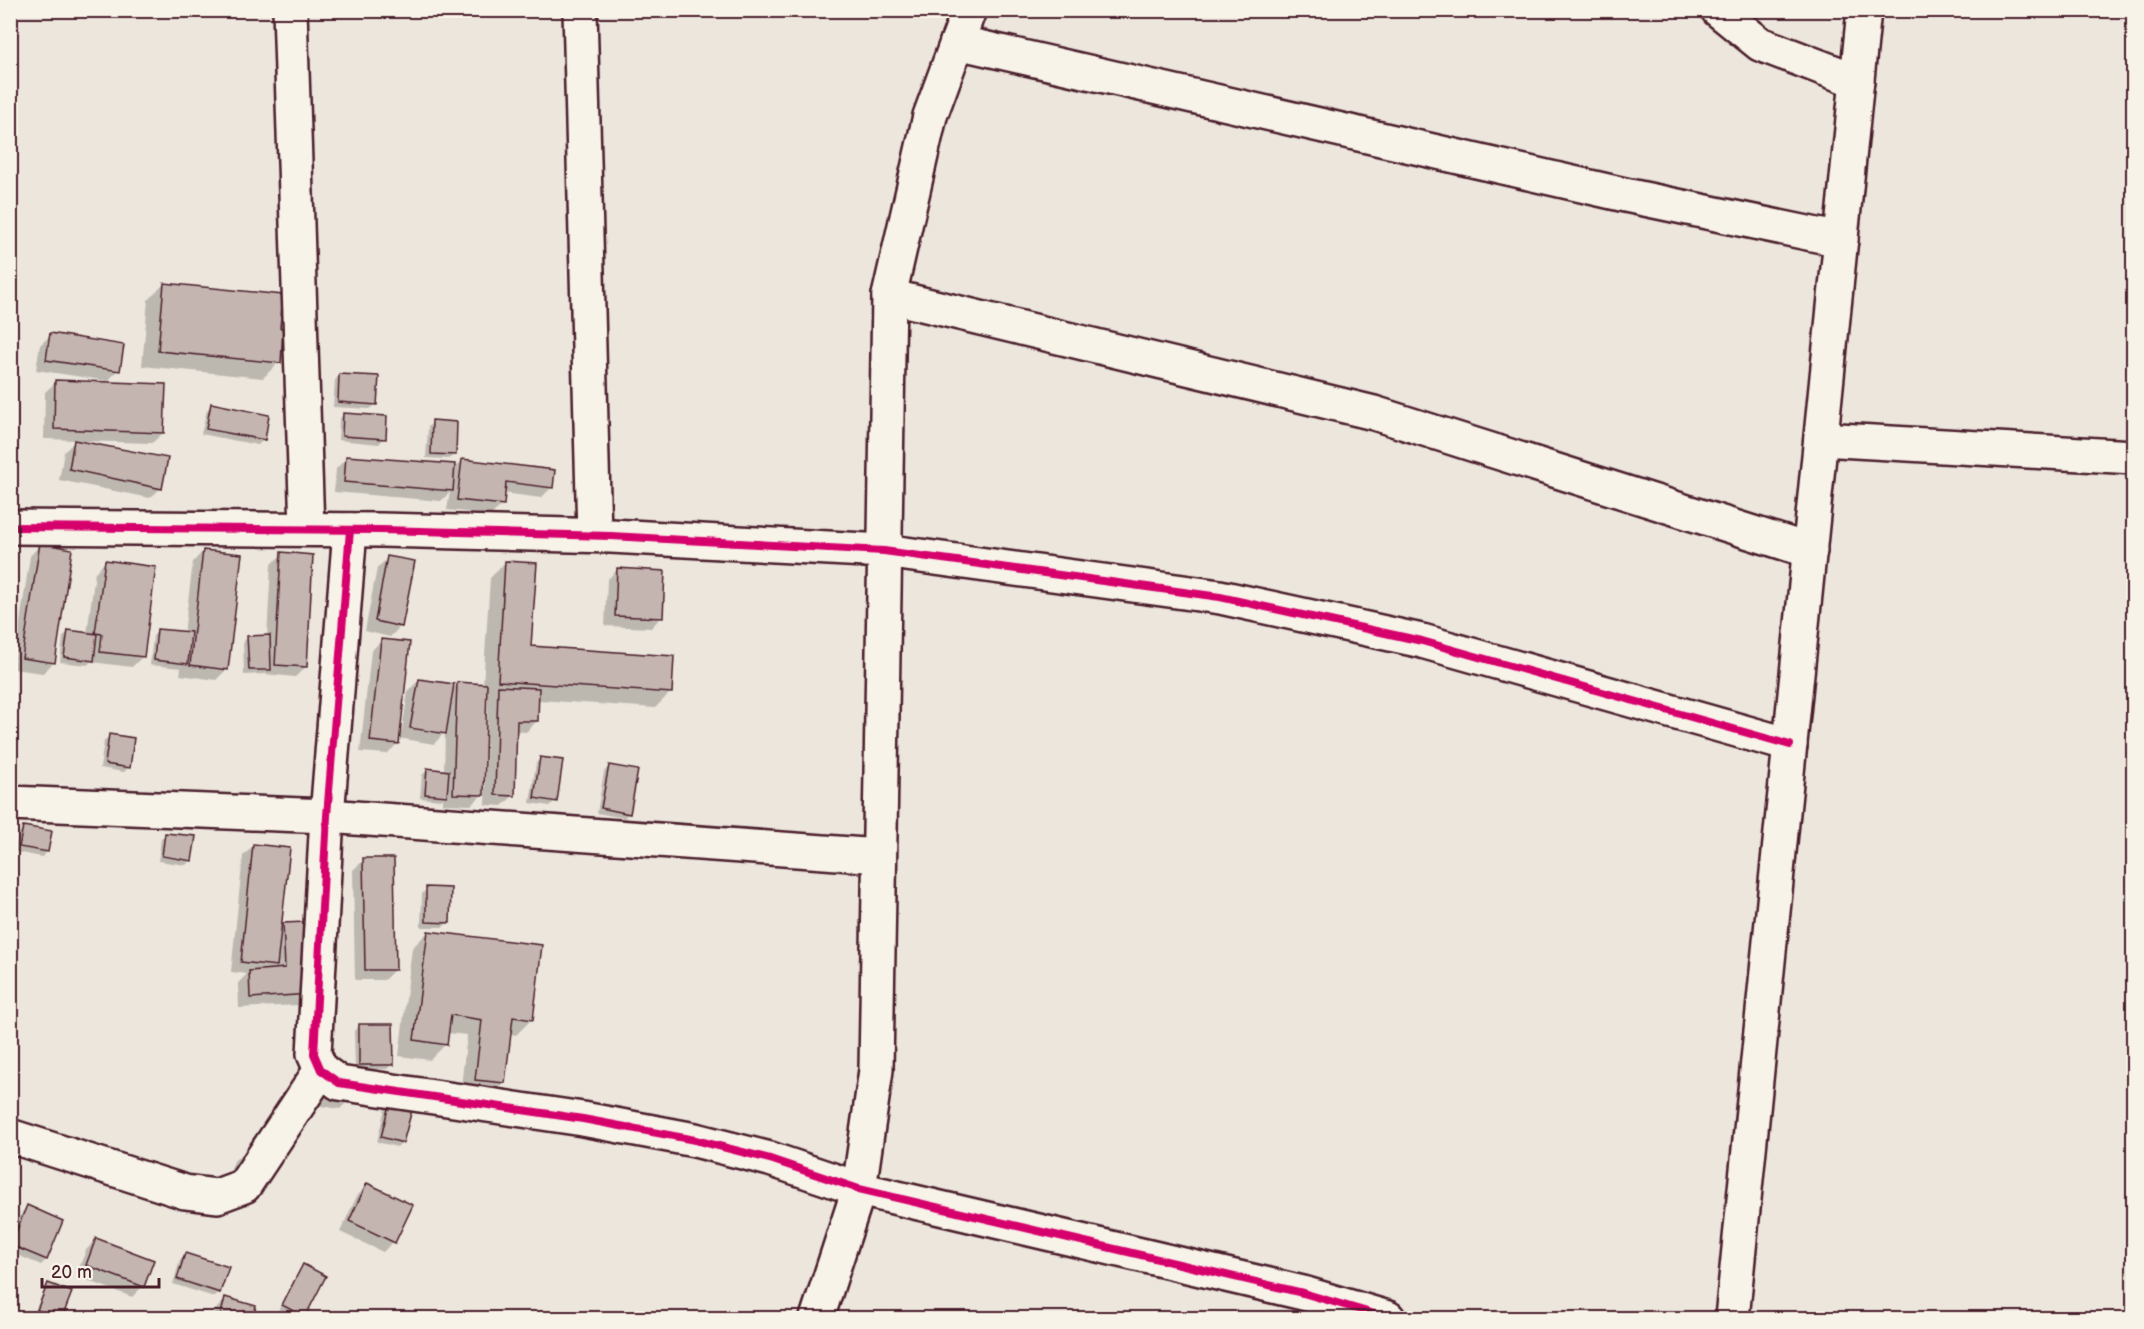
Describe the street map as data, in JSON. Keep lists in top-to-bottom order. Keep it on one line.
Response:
{"scale_bar":"20 m"}
